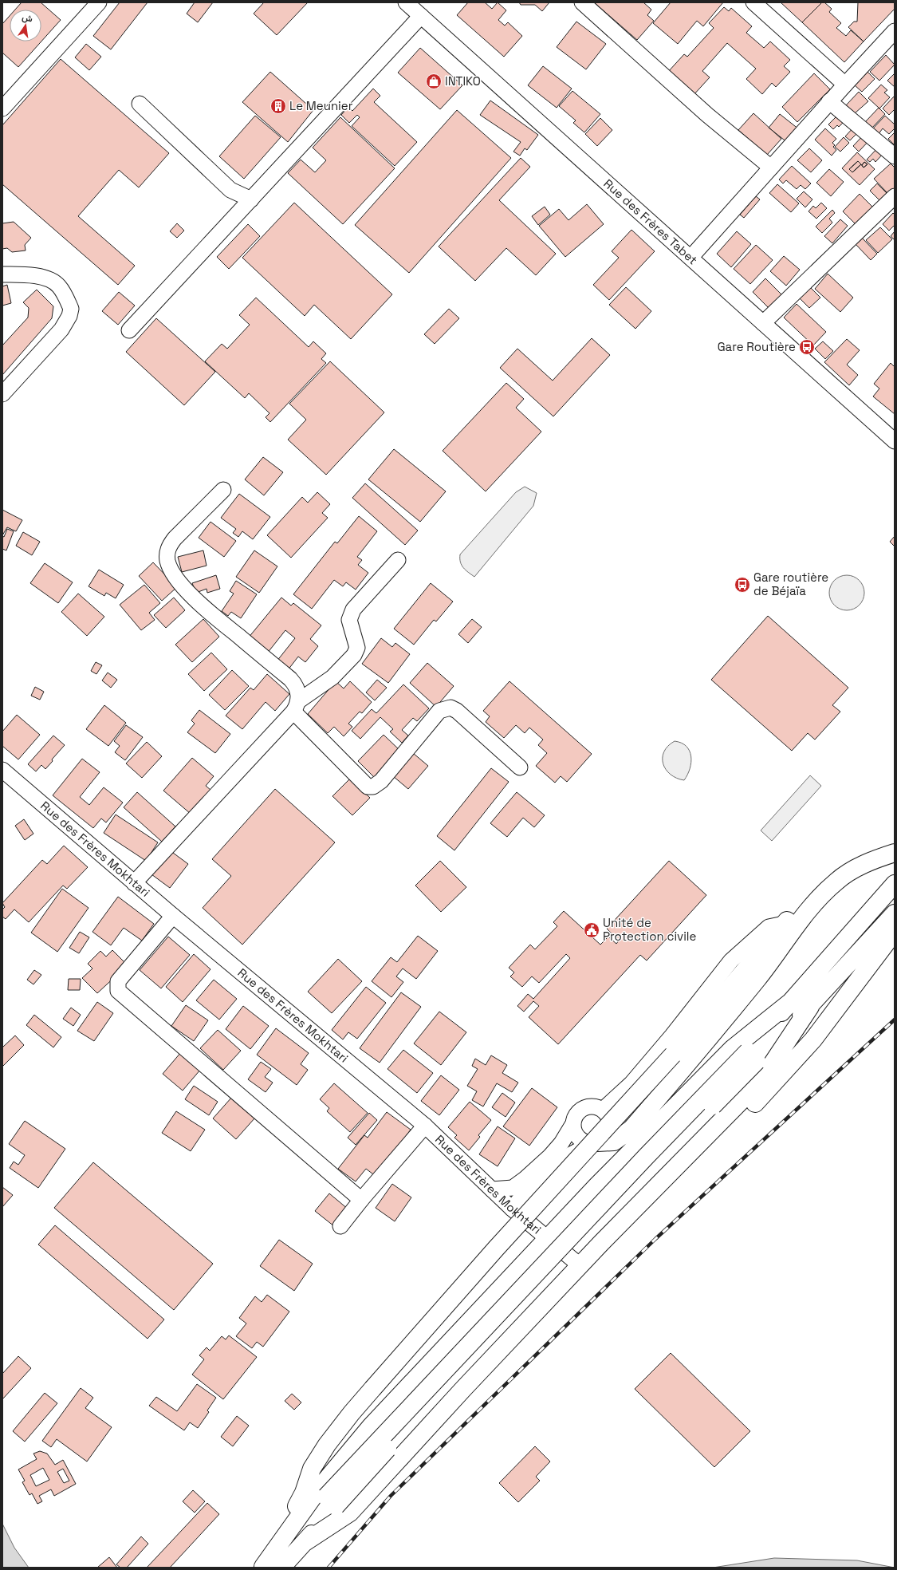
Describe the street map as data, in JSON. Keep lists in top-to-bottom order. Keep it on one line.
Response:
{"streets":{"street":["Rue des Frères Tabet","Rue des Frères Mokhtari"]},"places":{"shop":["INTIKO"],"building":["Le Meunier"],"bus stop":["Gare Routière","Gare routière de Béjaïa"],"public building":["Unité de Protection civile"]},"north":"top"}
